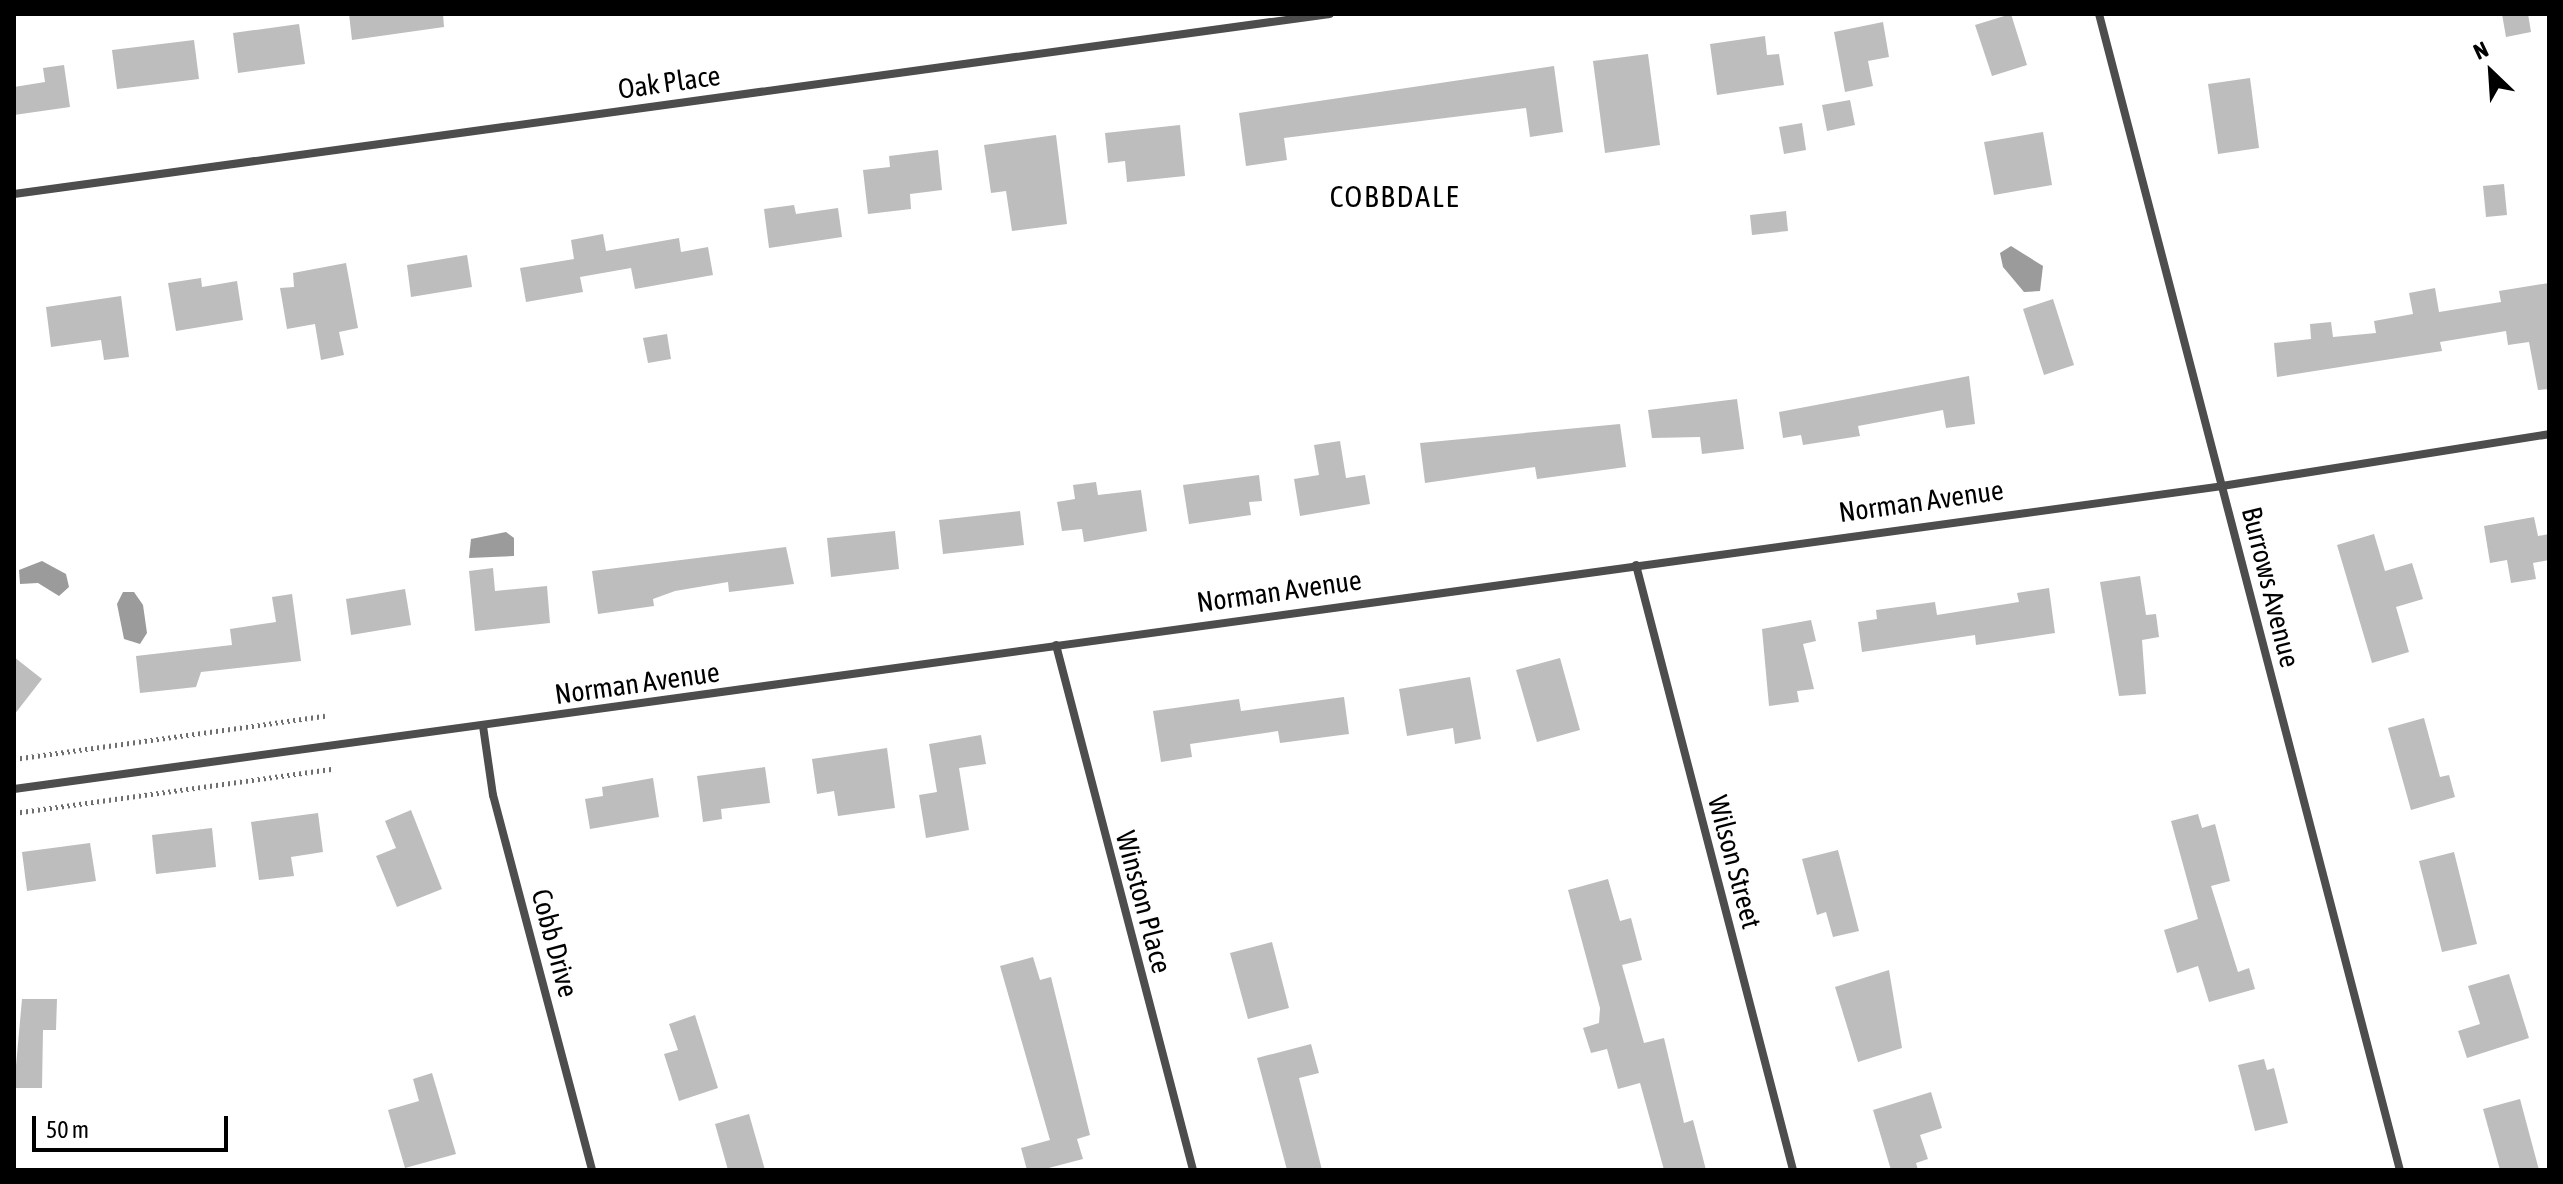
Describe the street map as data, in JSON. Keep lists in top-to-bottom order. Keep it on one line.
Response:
{"streets":{"street":["Oak Place","Norman Avenue","Burrows Avenue","Wilson Street","Winston Place","Cobb Drive"]},"crossings":[["Norman Avenue","Burrows Avenue"],["Norman Avenue","Wilson Street"],["Norman Avenue","Winston Place"],["Norman Avenue","Cobb Drive"]],"districts":["COBBDALE"],"scale_bar":"50 m","north":"top left"}
